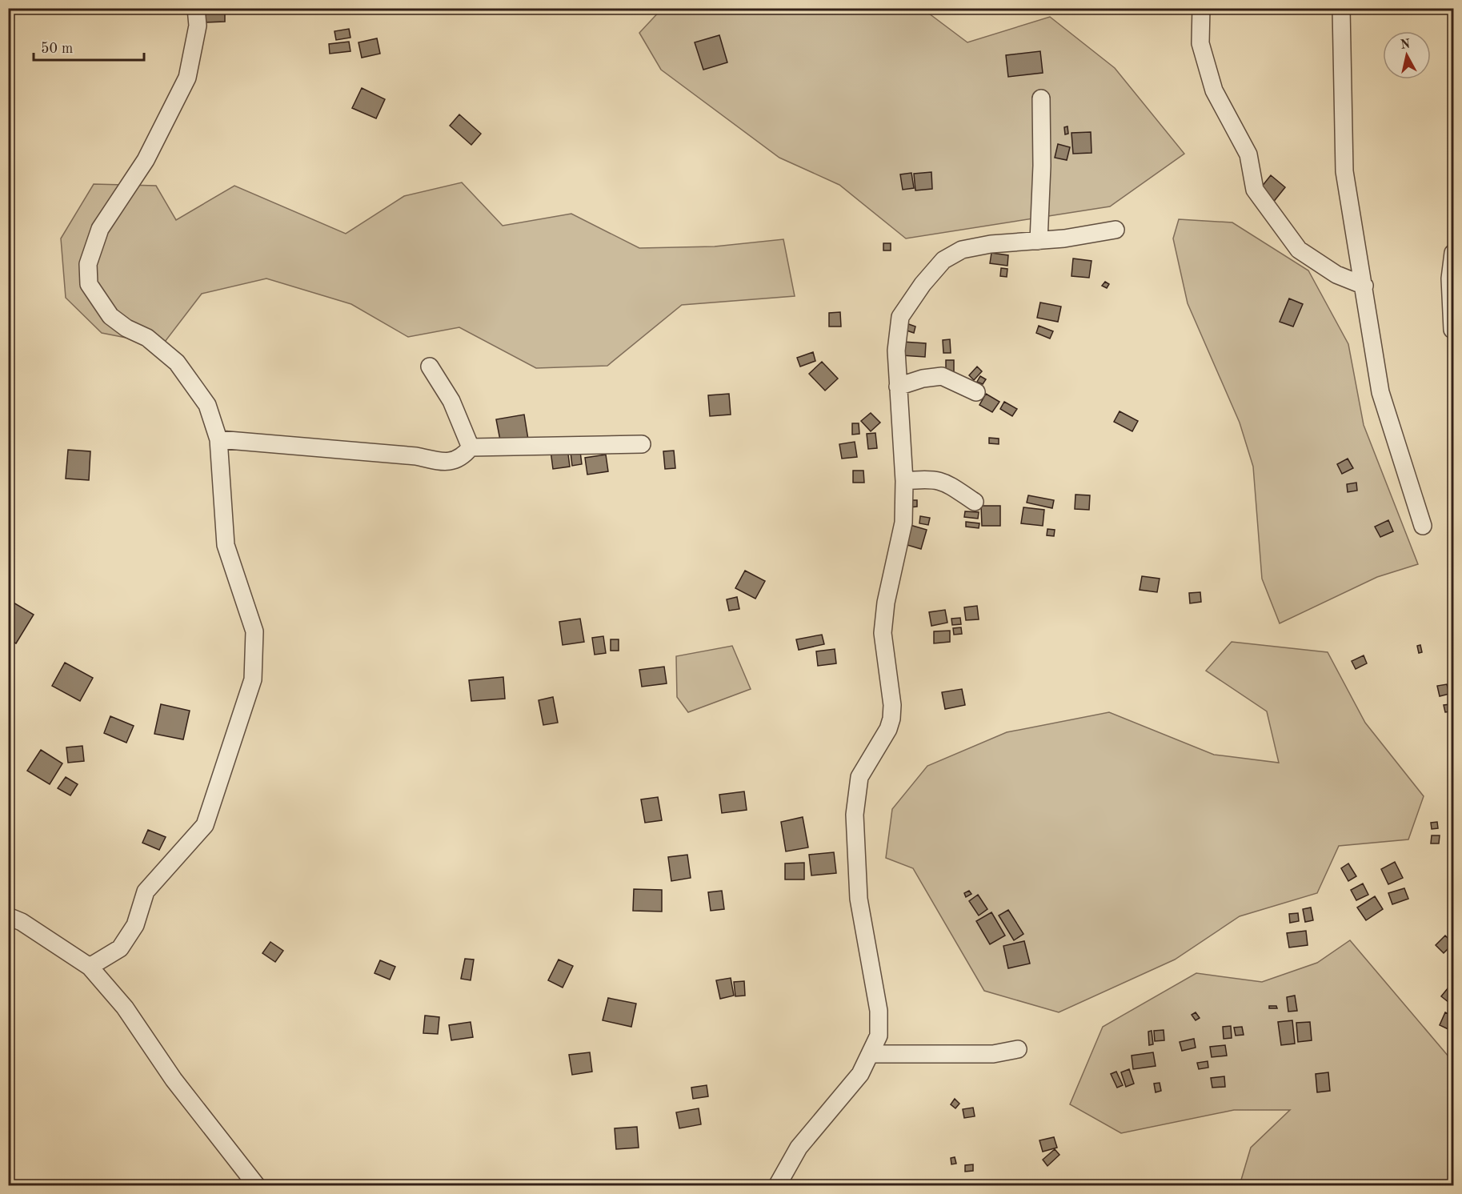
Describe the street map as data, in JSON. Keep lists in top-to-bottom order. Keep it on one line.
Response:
{"scale_bar":"50 m","north":"top"}
